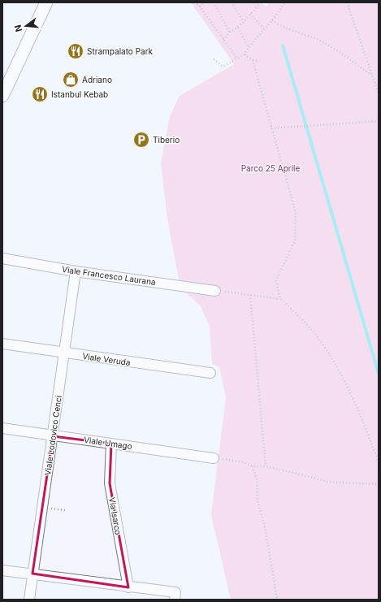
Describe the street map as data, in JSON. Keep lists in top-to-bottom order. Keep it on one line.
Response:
{"streets":{"street":["Viale Francesco Laurana","Viale Veruda","Viale Lodovico Cenci","Viale Umago","Via Isarco"]},"crossings":[["Viale Francesco Laurana","Viale Lodovico Cenci"],["Viale Veruda","Viale Lodovico Cenci"],["Viale Lodovico Cenci","Viale Umago"],["Viale Umago","Via Isarco"]],"parks":["Parco 25 Aprile"],"places":{"restaurant":["Strampalato Park","Istanbul Kebab"],"shop":["Adriano"],"parking":["Tiberio"]},"north":"left"}
